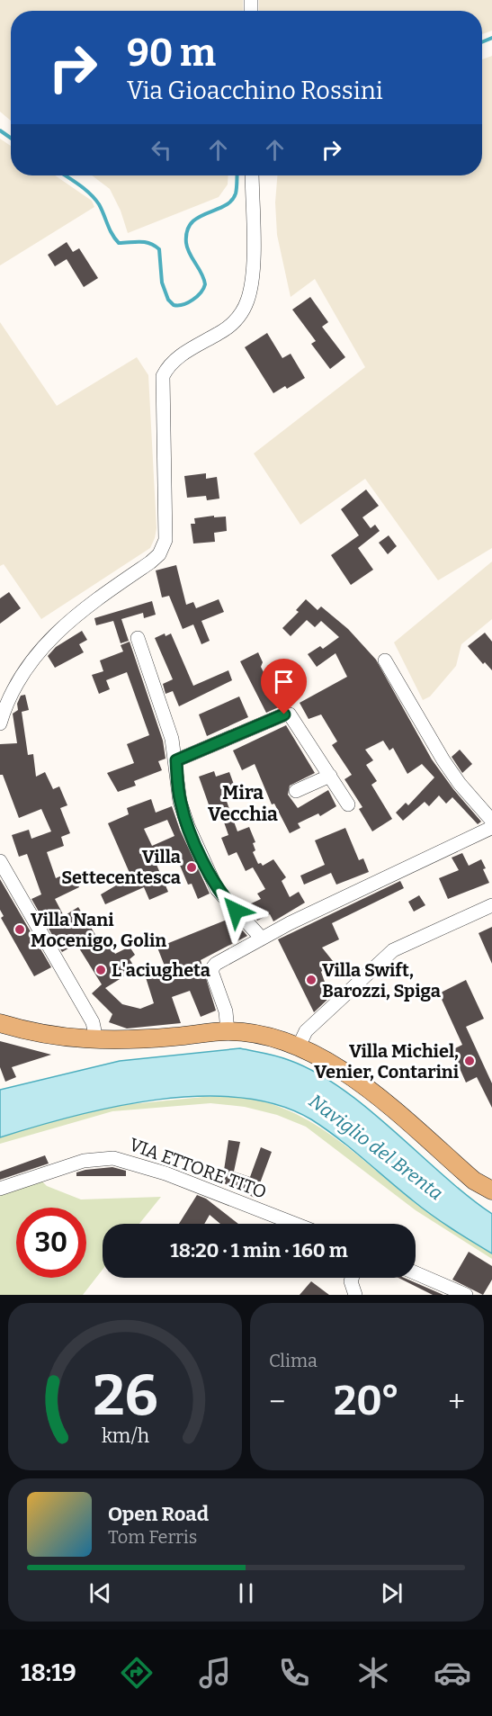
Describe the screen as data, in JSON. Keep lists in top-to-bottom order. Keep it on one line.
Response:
{"streets":{"street":["VIA ETTORE TITO"]},"districts":["Mira Vecchia"],"water":["Naviglio del Brenta"],"places":["Villa Settecentesca","Villa Nani Mocenigo, Golin","L'aciugheta","Villa Swift, Barozzi, Spiga","Villa Michiel, Venier, Contarini"],"page":{"turn":["90 m","Via Gioacchino Rossini"],"limit":"30","trip":"18:20 · 1 min · 160 m","tile":"Clima","heat":["−","20°","+"],"song":["Open Road","Tom Ferris"],"tabs":"18:19","gauge":["26","km/h"]}}
